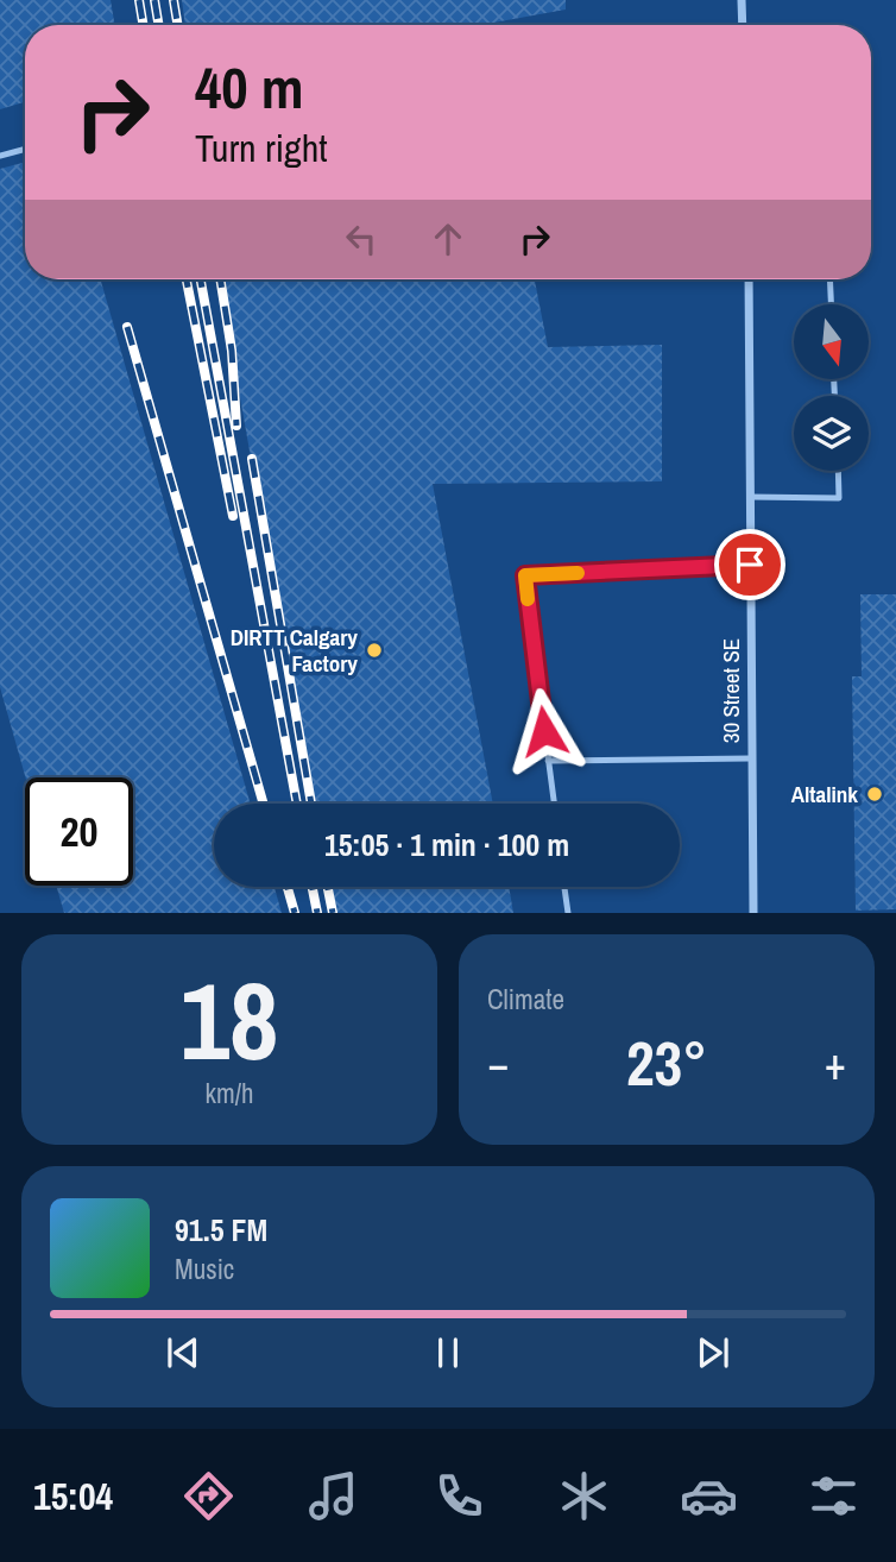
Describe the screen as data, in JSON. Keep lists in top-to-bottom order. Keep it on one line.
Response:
{"streets":{"street":["30 Street SE"]},"places":["DIRTT Calgary Factory","Altalink"],"north":"bottom","page":{"turn":["40 m","Turn right"],"limit":"20","trip":"15:05 · 1 min · 100 m","tile":[["18","km/h"],"Climate"],"heat":["−","23°","+"],"song":["91.5 FM","Music"],"tabs":"15:04"}}
